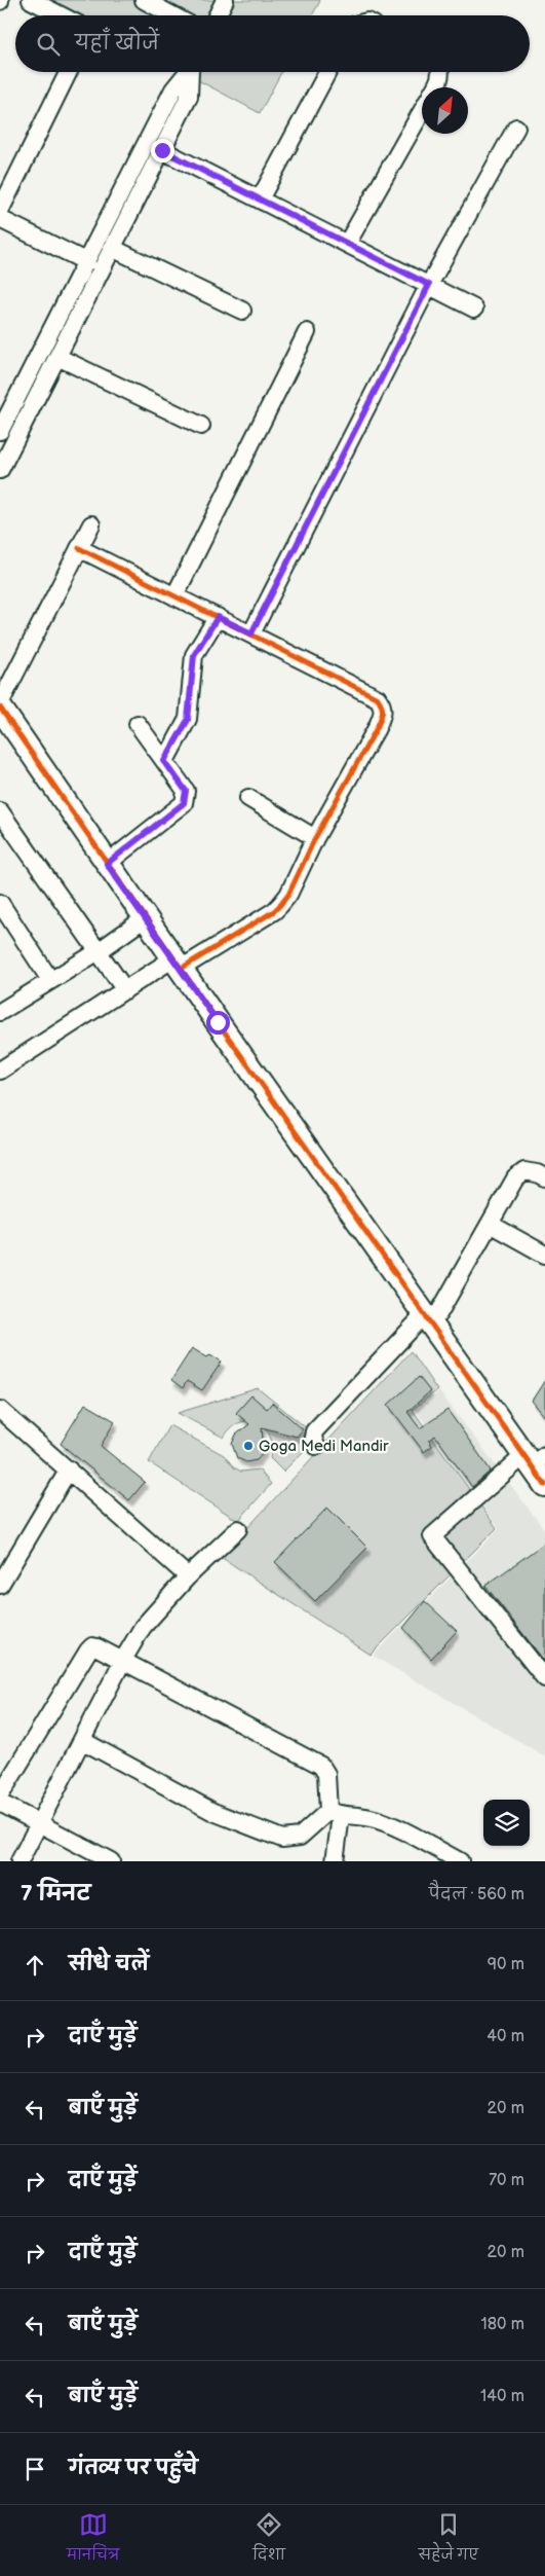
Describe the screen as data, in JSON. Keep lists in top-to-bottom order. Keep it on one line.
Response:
{"places":["Goga Medi Mandir"],"north":"top right","page":{"search":"यहाँ खोजें","heading":["7 मिनट","पैदल · 560 m"],"list":[["सीधे चलें","90 m"],["दाएँ मुड़ें","40 m"],["बाएँ मुड़ें","20 m"],["दाएँ मुड़ें","70 m"],["दाएँ मुड़ें","20 m"],["बाएँ मुड़ें","180 m"],["बाएँ मुड़ें","140 m"],"गंतव्य पर पहुँचे"],"nav":["मानचित्र","दिशा","सहेजे गए"]}}
